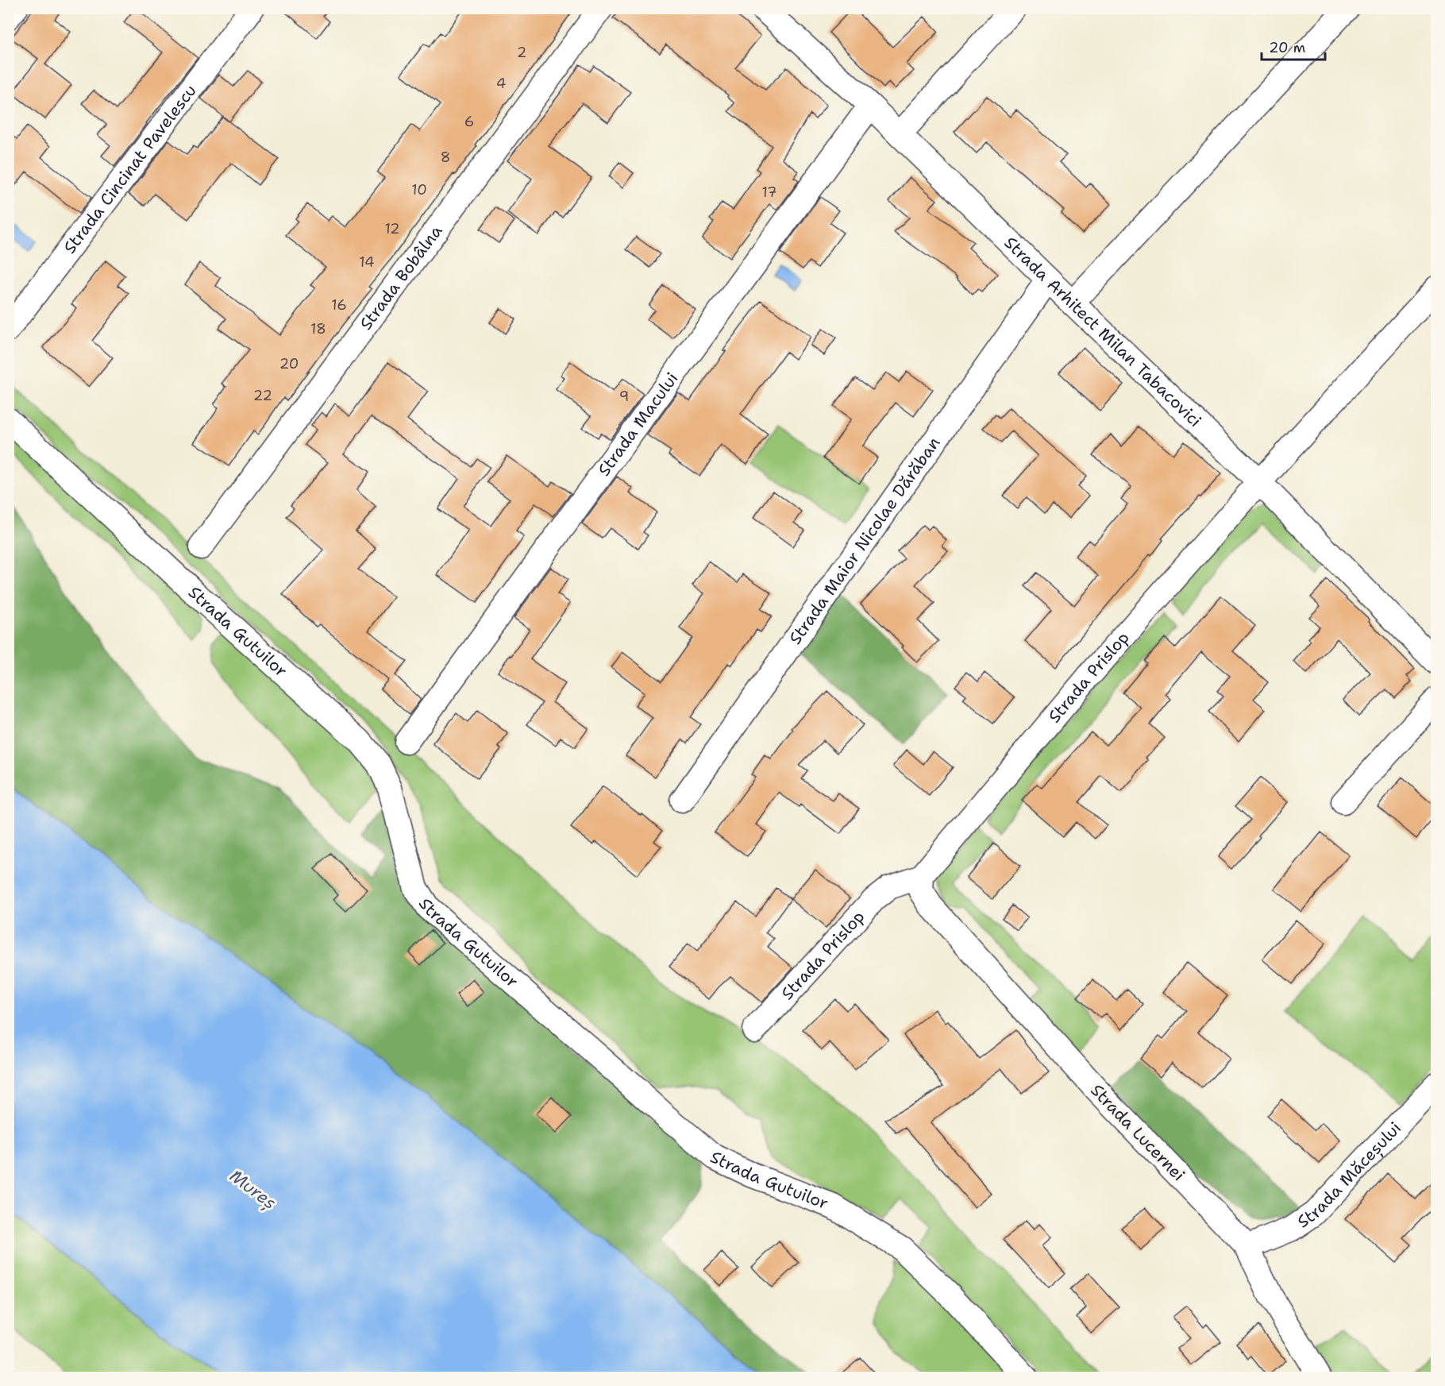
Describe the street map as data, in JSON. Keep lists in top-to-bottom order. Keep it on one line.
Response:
{"streets":{"street":["Strada Cincinat Pavelescu","Strada Bobâlna","Strada Arhitect Milan Tabacovici","Strada Macului","Strada Maior Nicolae Dărăban","Strada Gutuilor","Strada Prislop","Strada Lucernei","Strada Măceșului"]},"crossings":[["Strada Arhitect Milan Tabacovici","Strada Macului"],["Strada Arhitect Milan Tabacovici","Strada Maior Nicolae Dărăban"],["Strada Arhitect Milan Tabacovici","Strada Prislop"],["Strada Prislop","Strada Lucernei"],["Strada Lucernei","Strada Măceșului"]],"water":["Mureș"],"house_numbers":["2","4","6","8","10","17","12","14","16","18","20","22","9"],"scale_bar":"20 m"}
